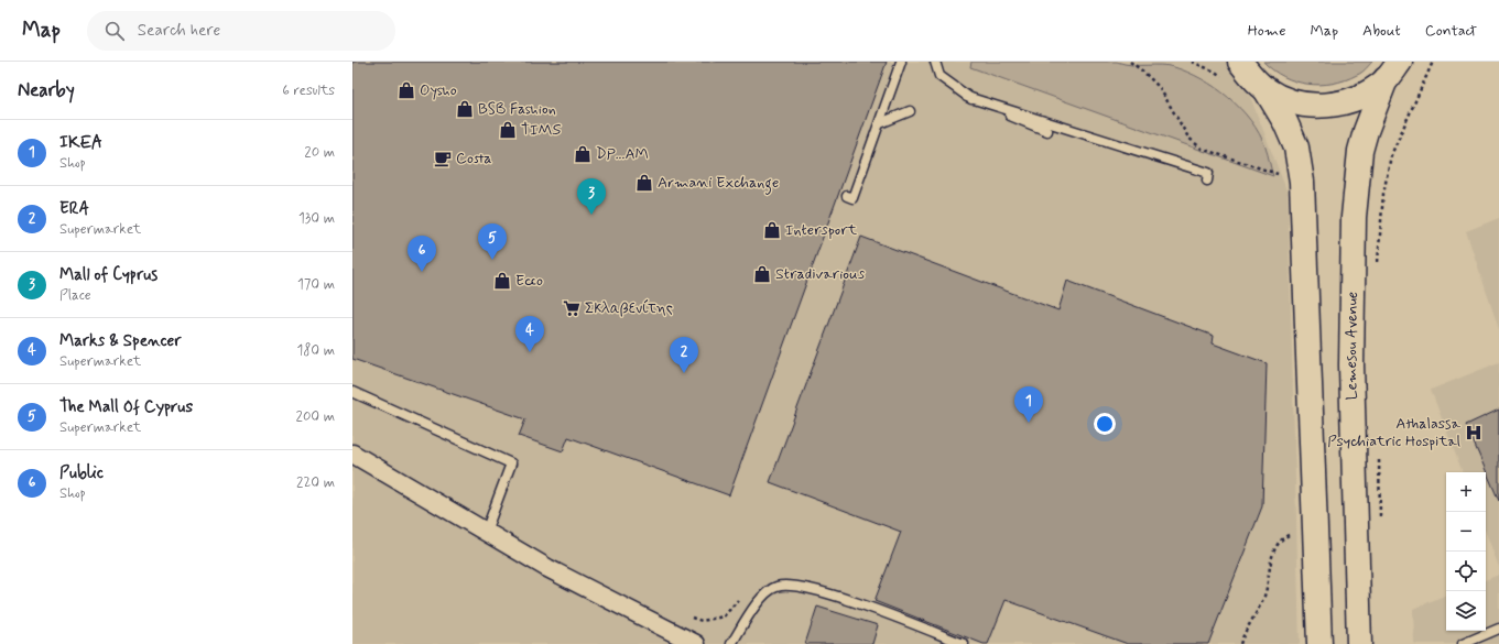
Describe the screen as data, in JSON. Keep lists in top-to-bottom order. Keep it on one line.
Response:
{"streets":{"main road":["Lemesou Avenue"]},"places":{"shop":["Oysho","BSB Fashion","TIMS","DP...AM","Armani Exchange","Intersport","Stradivarious","Ecco"],"cafe":["Costa"],"supermarket":["Σκλαβενίτης"],"hospital":["Athalassa Psychiatric Hospital"]},"page":{"header":"Map","search":"Search here","nav":["Home","Map","About","Contact"],"heading":["Nearby","6 results"],"list":[{"mark":"1","name":"IKEA","note":"Shop","value":"20 m"},{"mark":"2","name":"ERA","note":"Supermarket","value":"130 m"},{"mark":"3","name":"Mall of Cyprus","note":"Place","value":"170 m"},{"mark":"4","name":"Marks & Spencer","note":"Supermarket","value":"180 m"},{"mark":"5","name":"The Mall Of Cyprus","note":"Supermarket","value":"200 m"},{"mark":"6","name":"Public","note":"Shop","value":"220 m"}],"pins":["3","5","6","4","2","1"],"map_buttons":["+","−"]}}
